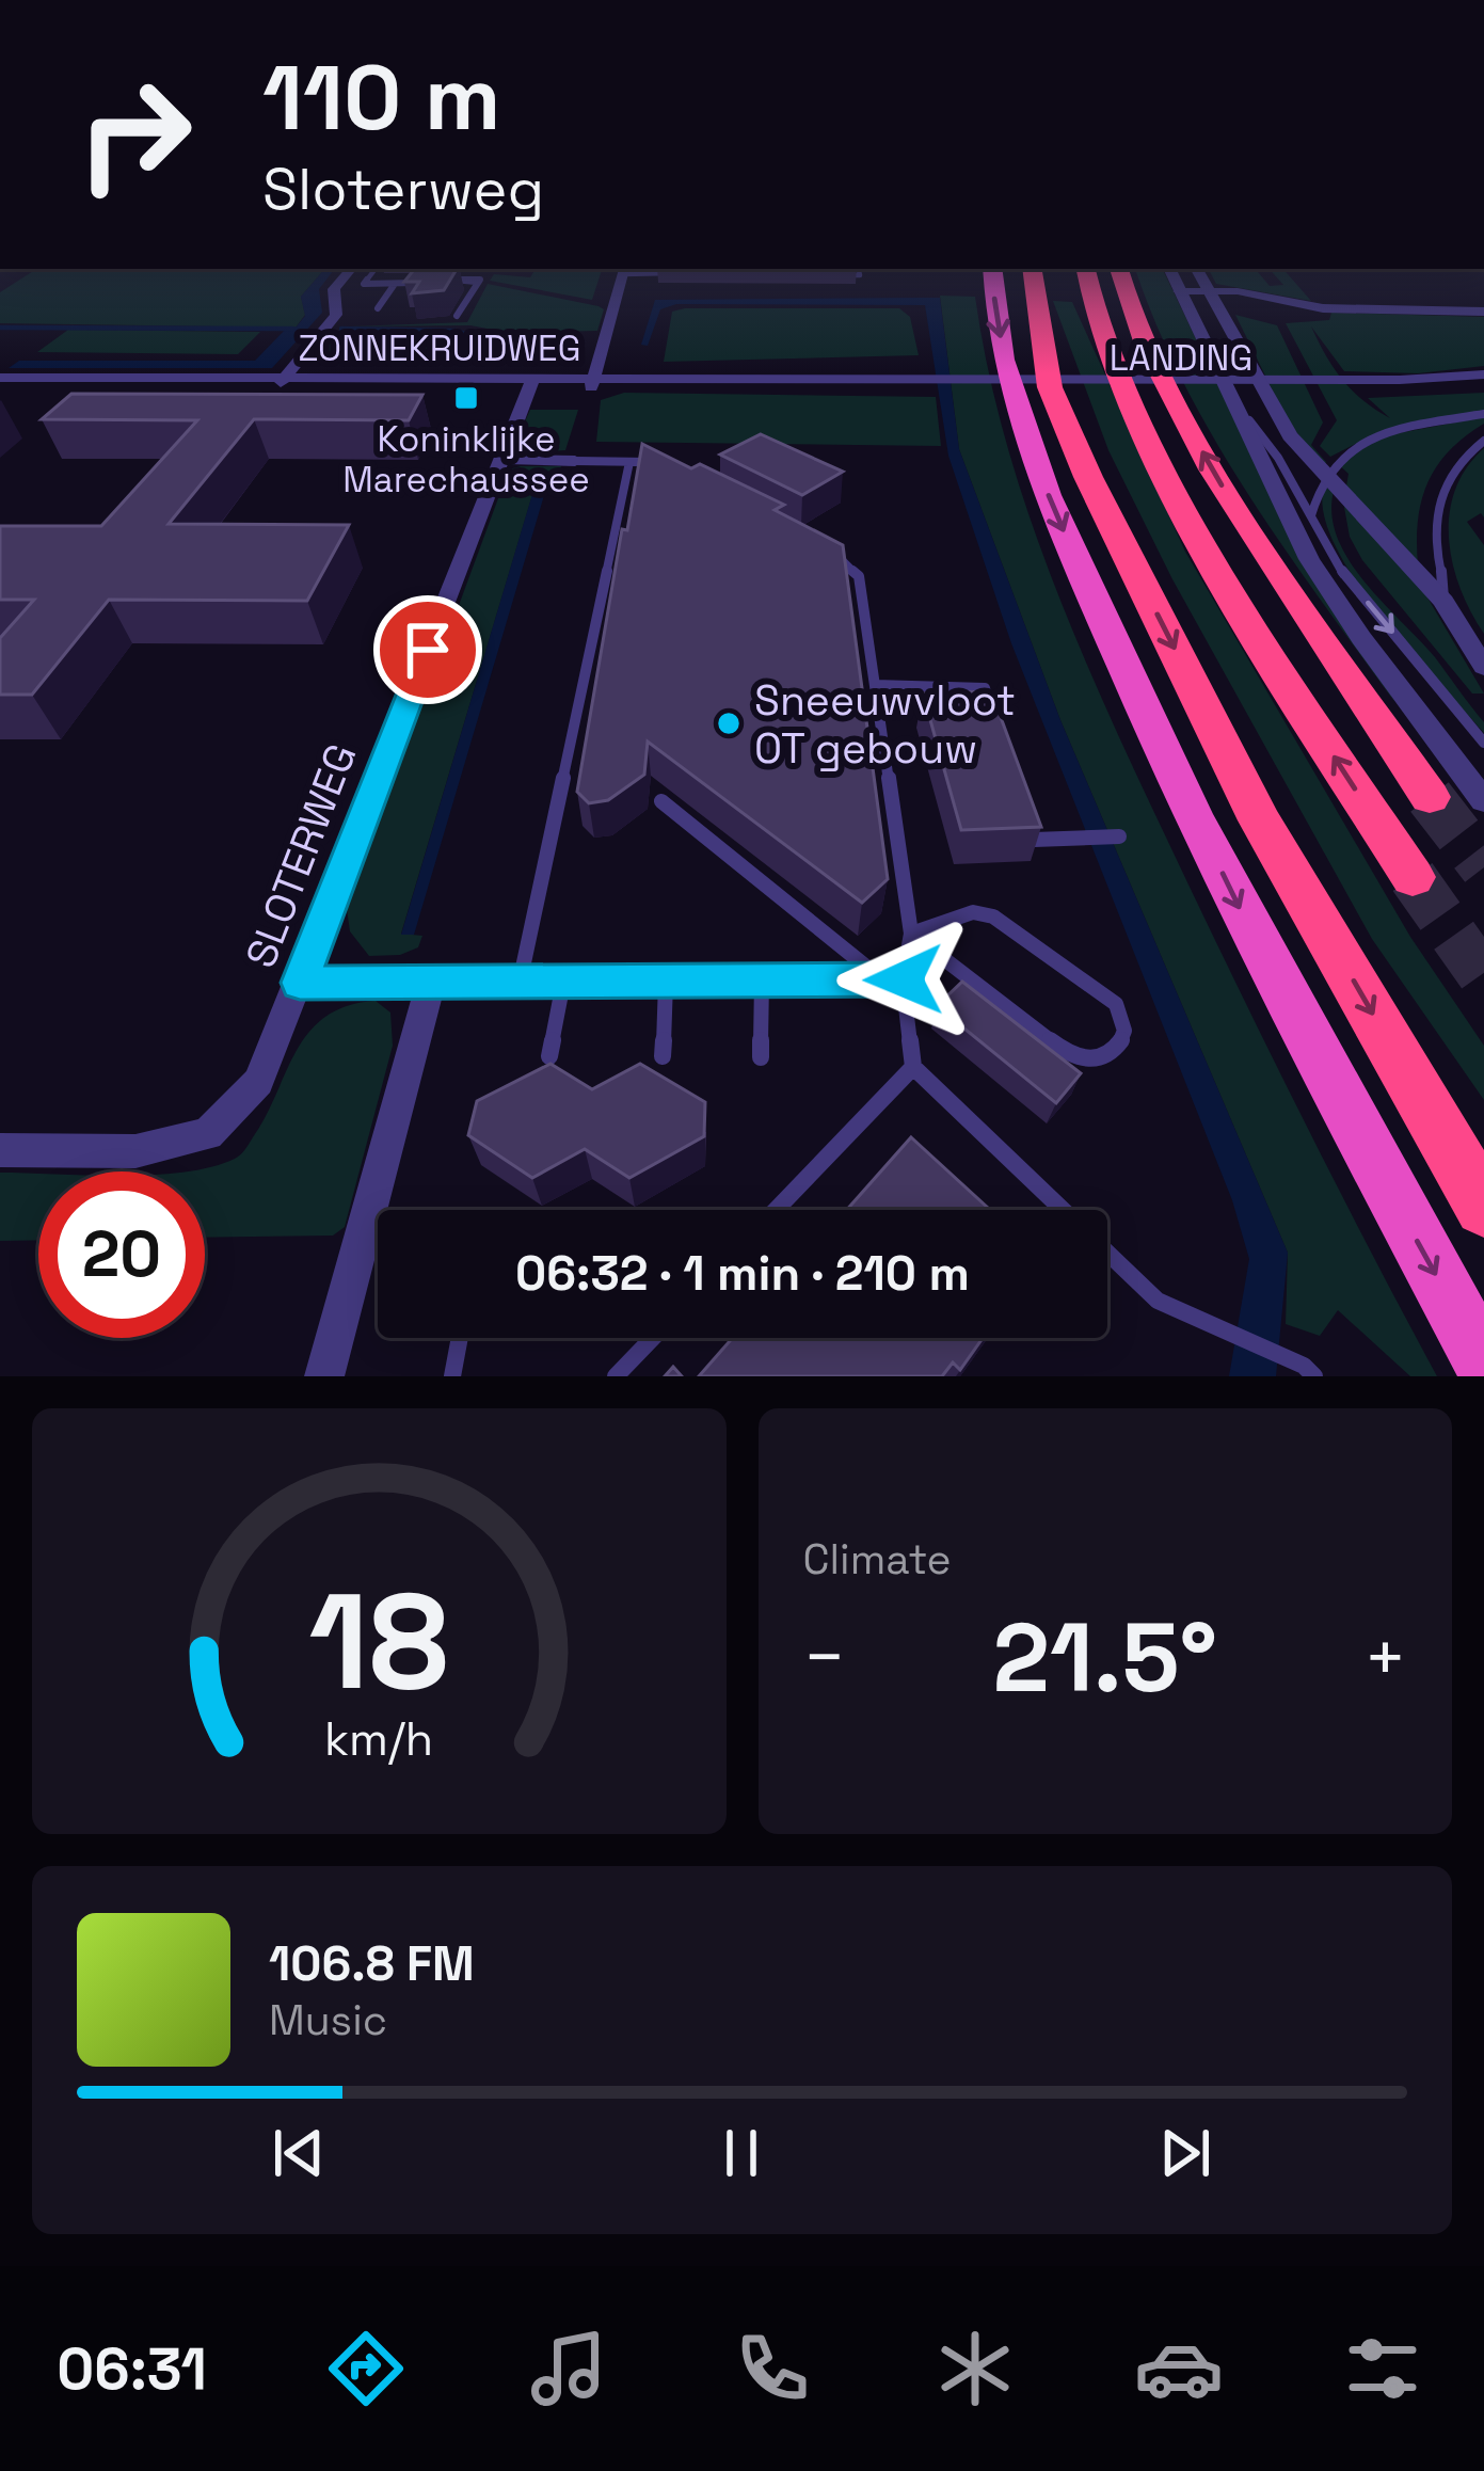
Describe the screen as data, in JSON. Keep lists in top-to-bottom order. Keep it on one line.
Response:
{"streets":{"street":["ZONNEKRUIDWEG","LANDING","SLOTERWEG"]},"crossings":[["ZONNEKRUIDWEG","LANDING"],["ZONNEKRUIDWEG","SLOTERWEG"]],"places":{"transit":["Koninklijke Marechaussee"],"other":["Sneeuwvloot OT gebouw"]},"page":{"turn":["110 m","Sloterweg"],"limit":"20","trip":"06:32 · 1 min · 210 m","tile":"Climate","heat":["−","21.5°","+"],"song":["106.8 FM","Music"],"tabs":"06:31","gauge":["18","km/h"]}}
